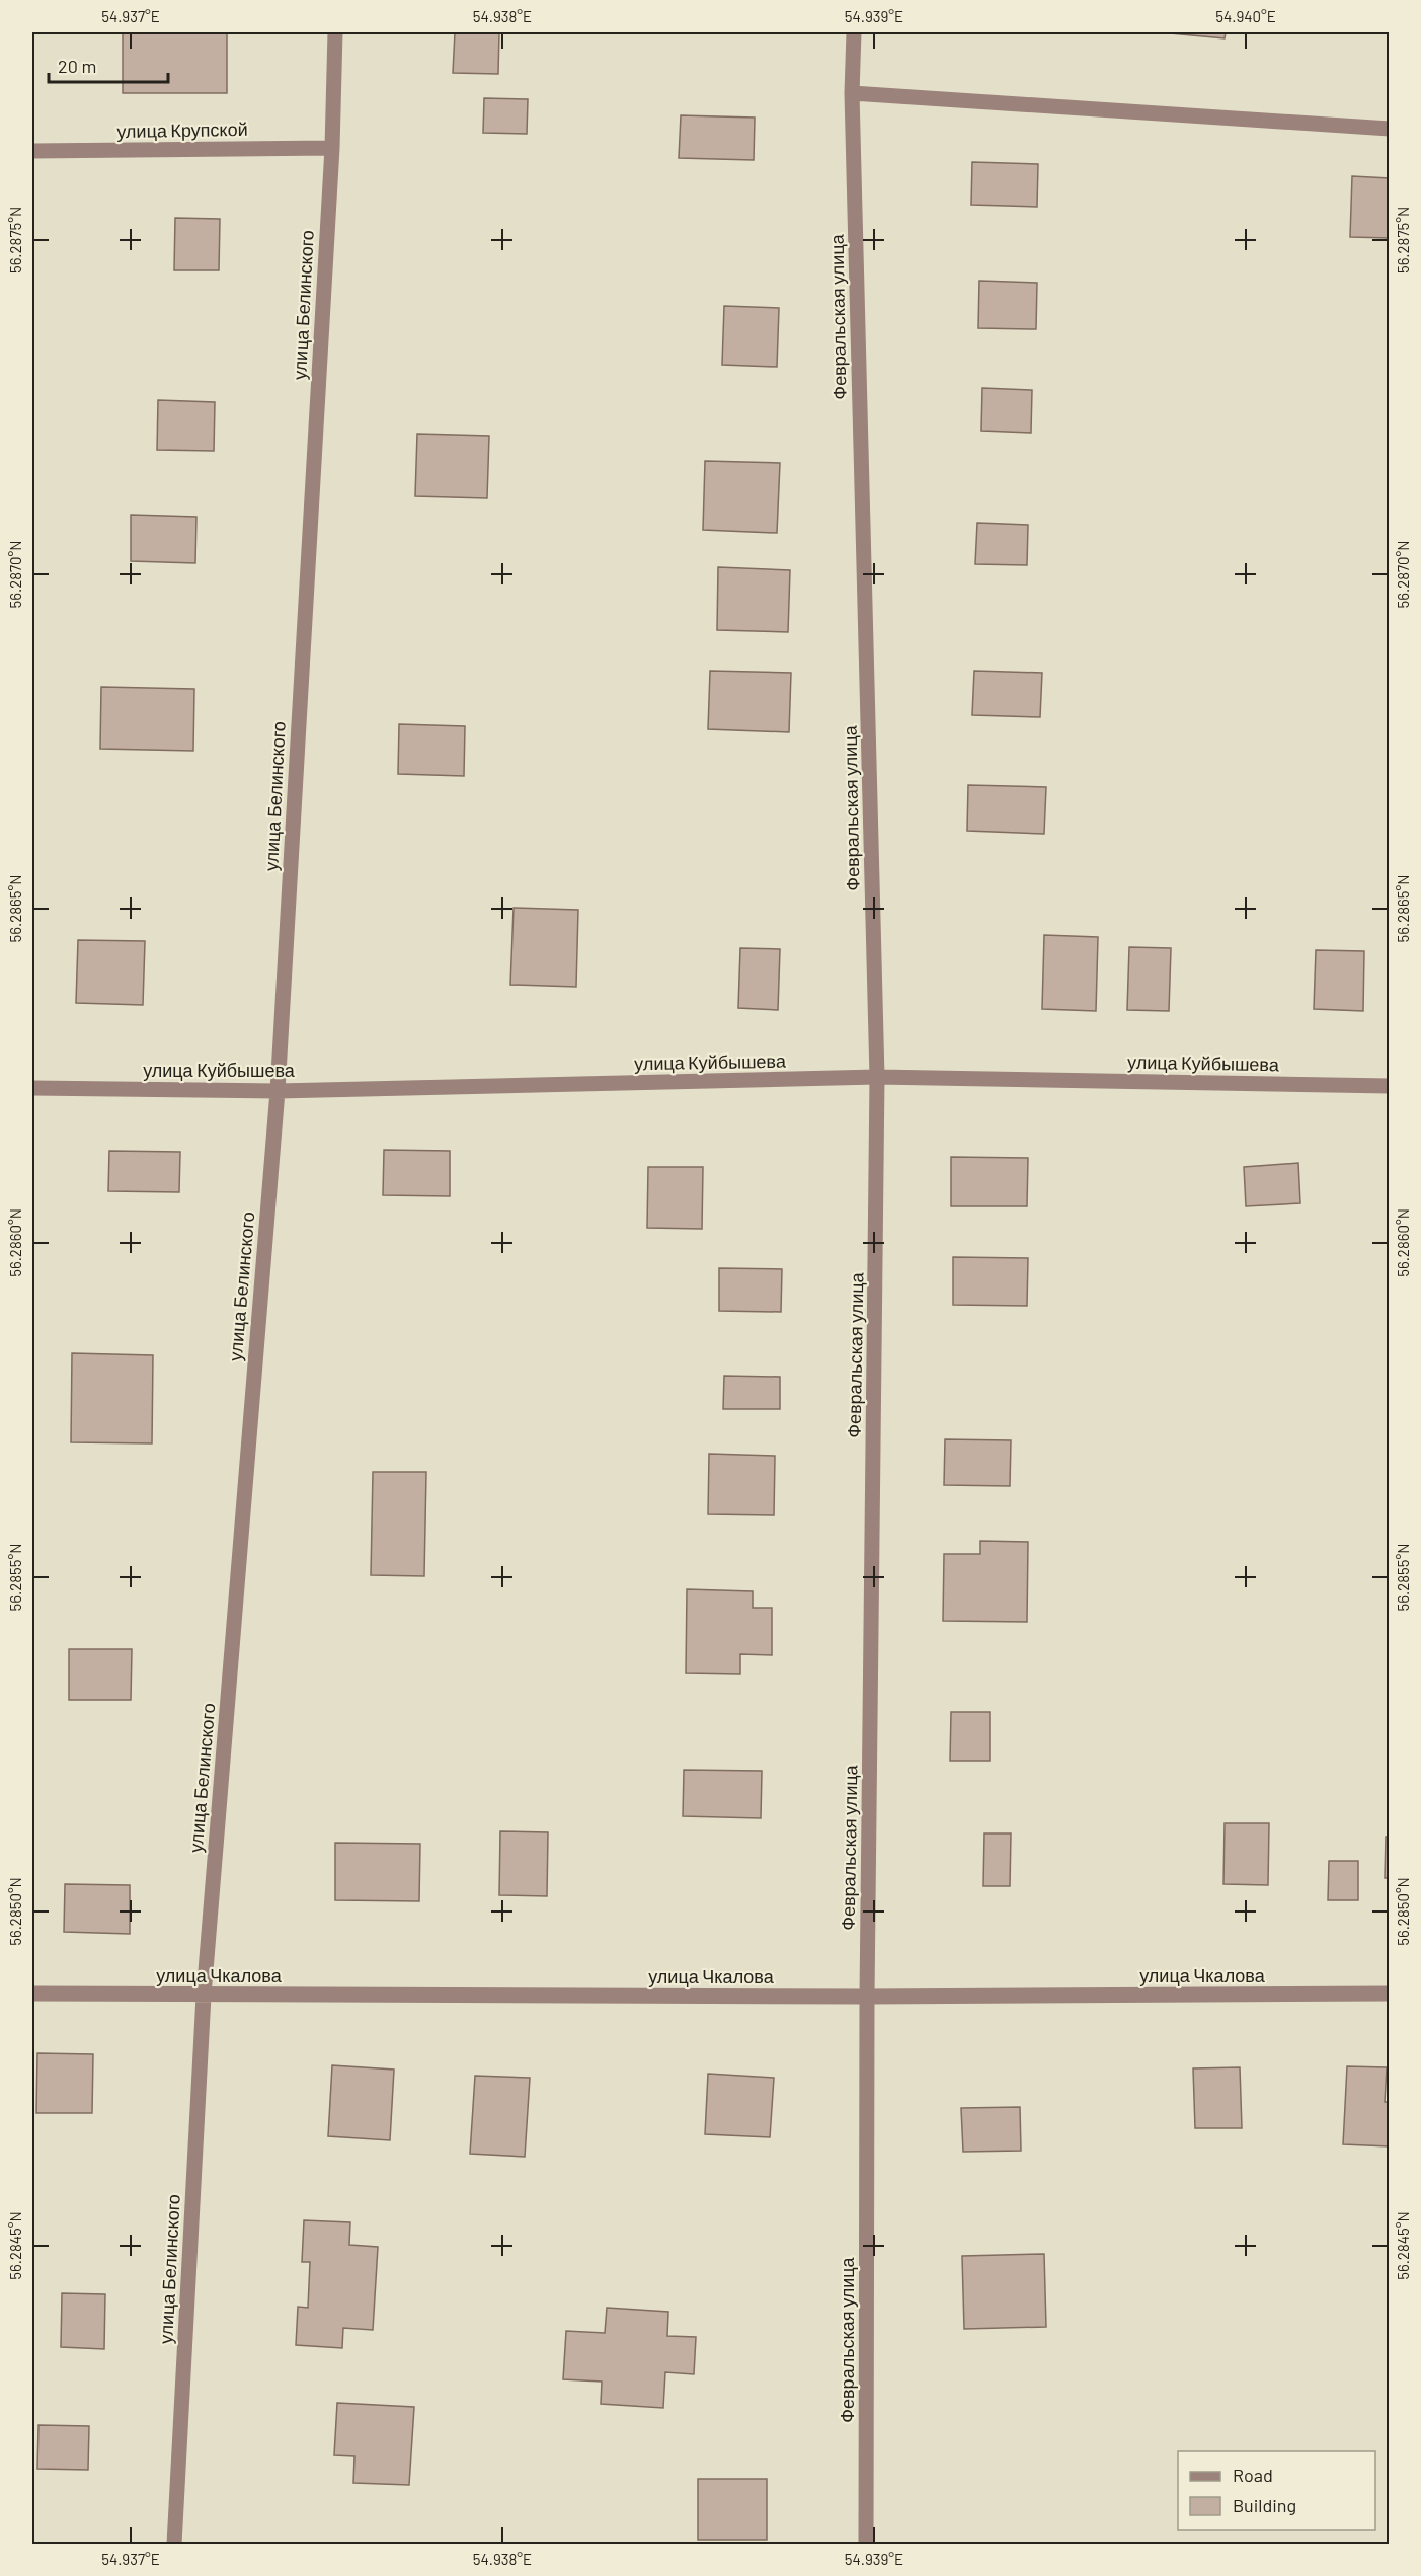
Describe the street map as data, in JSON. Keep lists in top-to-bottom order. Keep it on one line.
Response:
{"streets":{"street":["улица Крупской","улица Белинского","Февральская улица","улица Куйбышева","улица Чкалова"]},"crossings":[["улица Крупской","улица Белинского"],["улица Белинского","улица Куйбышева"],["улица Белинского","улица Чкалова"],["Февральская улица","улица Куйбышева"],["Февральская улица","улица Чкалова"]],"legend":["Road","Building"],"scale_bar":"20 m","coordinates":["54.937°E","54.938°E","54.939°E","54.940°E","56.2875°N","56.2870°N","56.2865°N","56.2860°N","56.2855°N","56.2850°N","56.2845°N"]}
